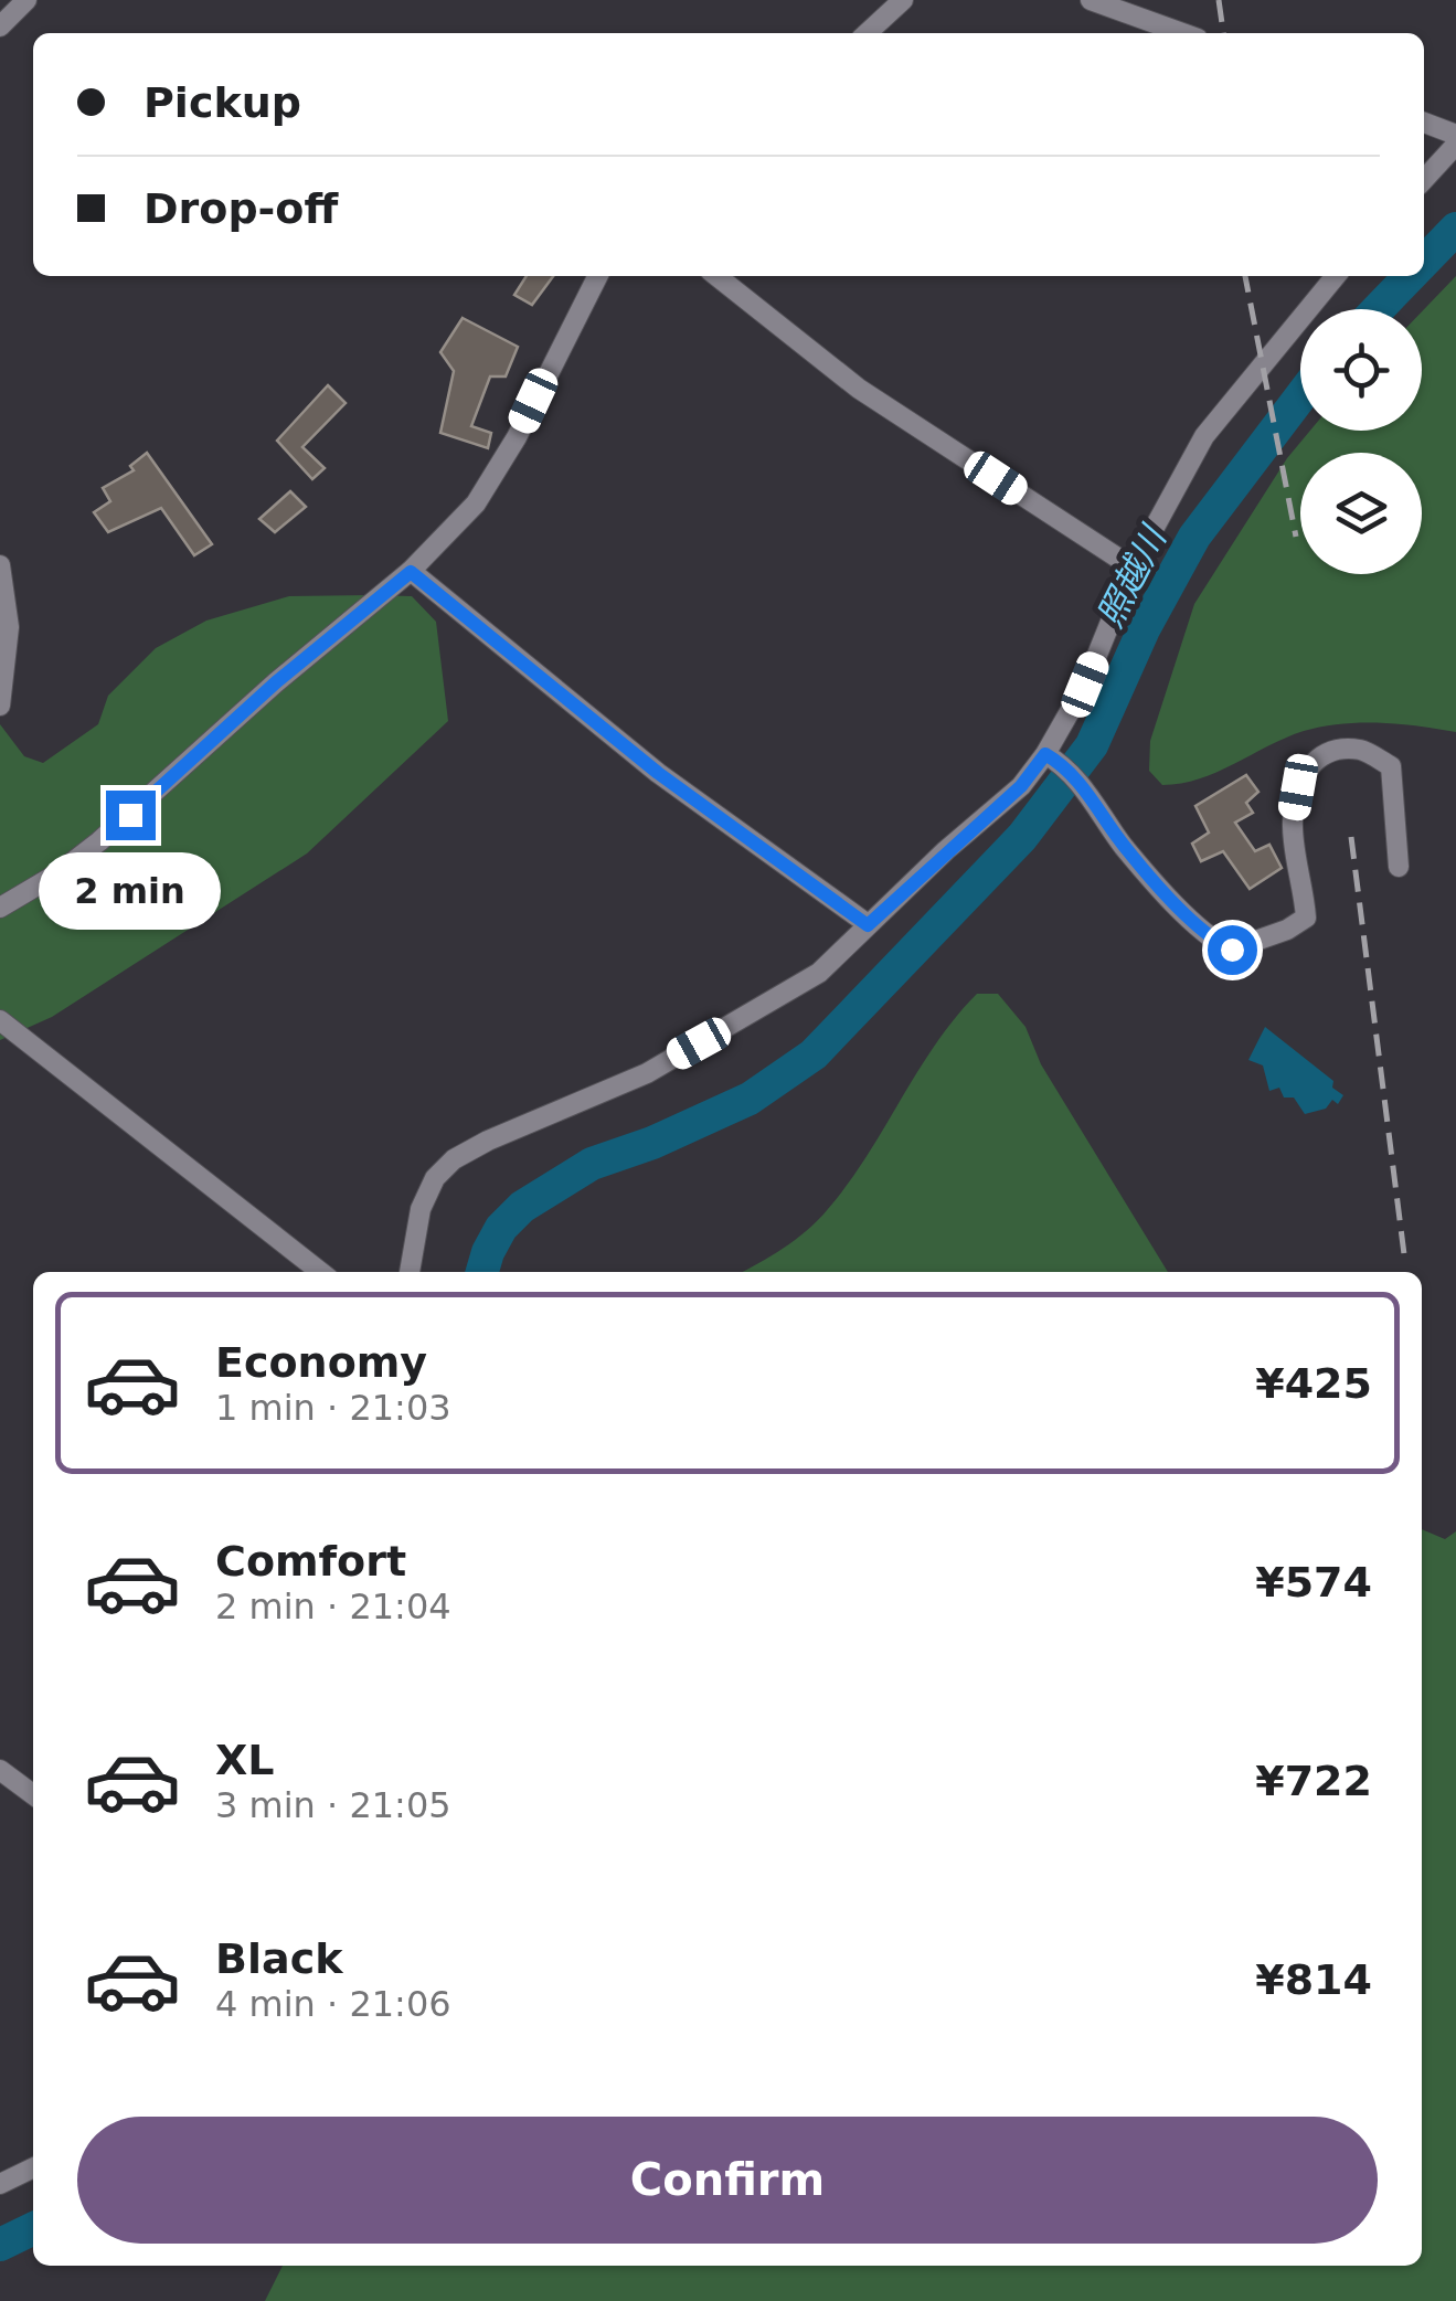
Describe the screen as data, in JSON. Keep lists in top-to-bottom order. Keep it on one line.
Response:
{"water":["照越川"],"page":{"banner":["Pickup","Drop-off"],"bubble":"2 min","list":[{"name":"Economy","note":"1 min · 21:03","value":"¥425"},{"name":"Comfort","note":"2 min · 21:04","value":"¥574"},{"name":"XL","note":"3 min · 21:05","value":"¥722"},{"name":"Black","note":"4 min · 21:06","value":"¥814"}],"buttons":"Confirm"}}
